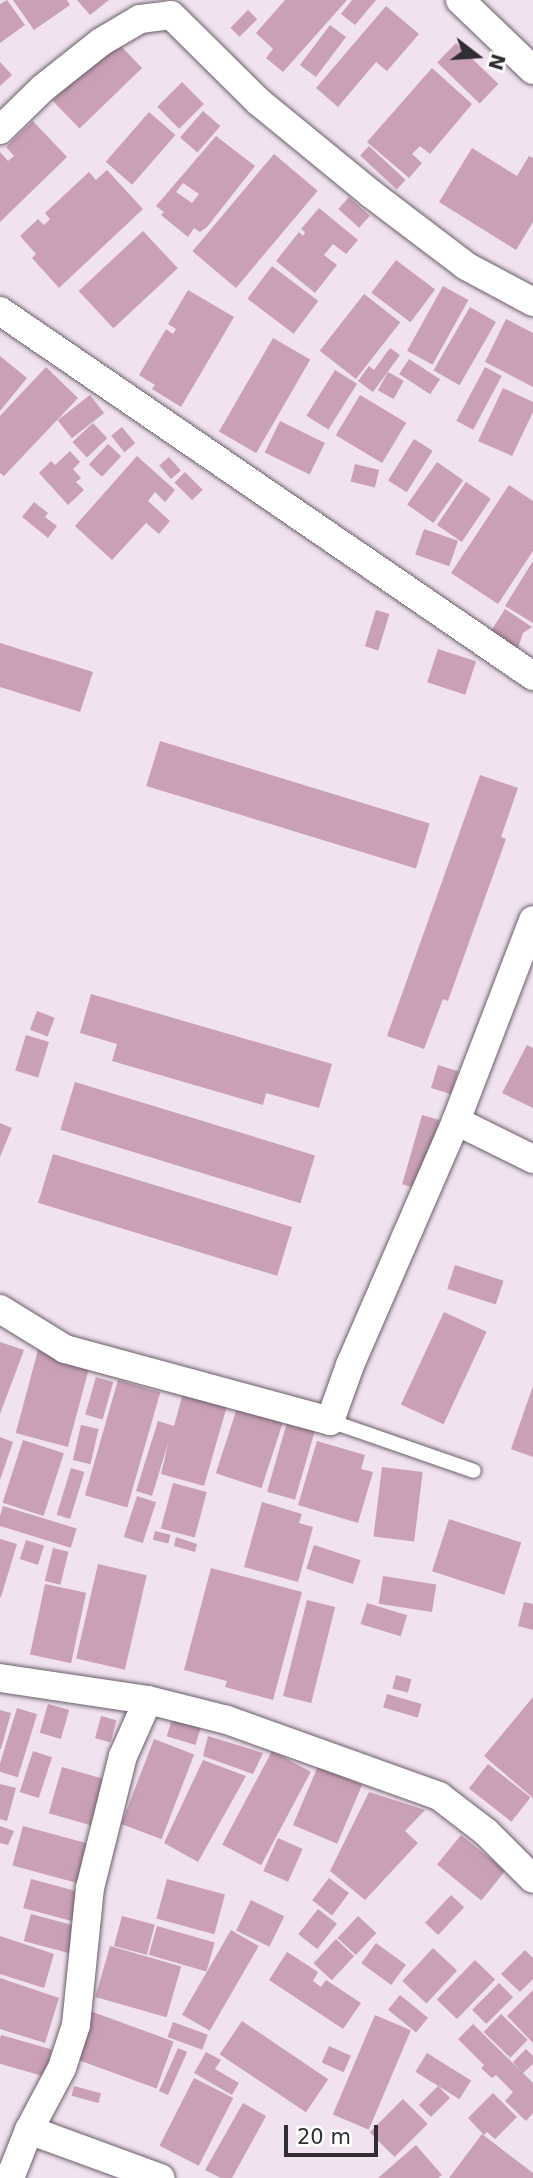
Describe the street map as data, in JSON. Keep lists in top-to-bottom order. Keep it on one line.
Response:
{"scale_bar":"20 m","north":"right"}
